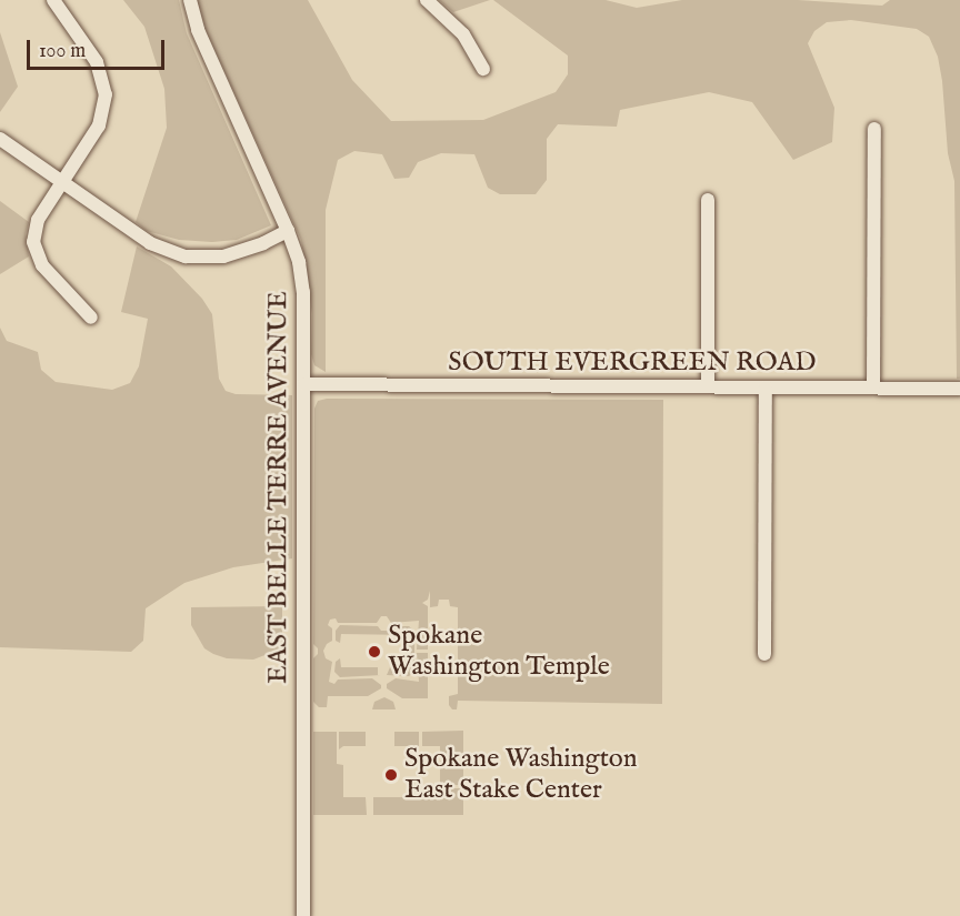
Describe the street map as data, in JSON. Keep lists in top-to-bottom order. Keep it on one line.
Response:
{"streets":{"street":["SOUTH EVERGREEN ROAD","EAST BELLE TERRE AVENUE"]},"crossings":[["SOUTH EVERGREEN ROAD","EAST BELLE TERRE AVENUE"]],"places":["Spokane Washington Temple","Spokane Washington East Stake Center"],"scale_bar":"100 m"}
